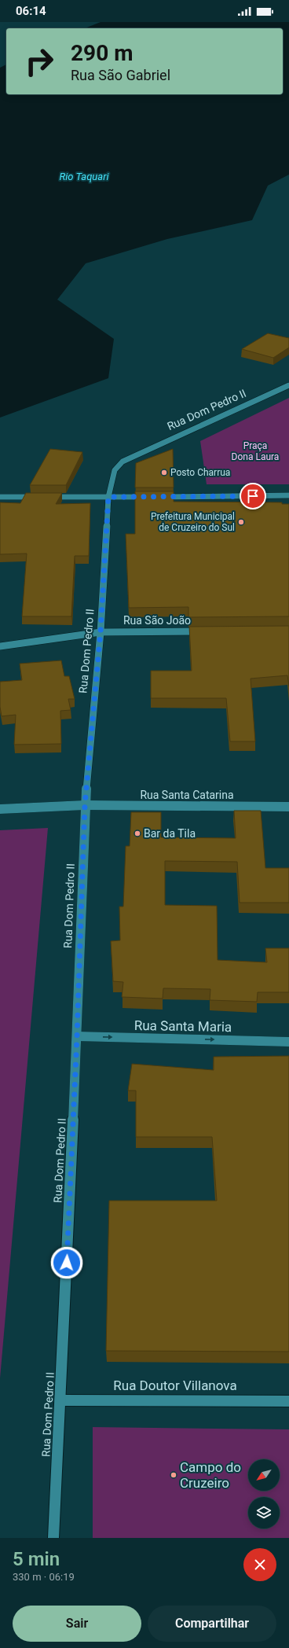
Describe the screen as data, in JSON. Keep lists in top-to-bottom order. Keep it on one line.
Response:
{"streets":{"main road":["Rua Dom Pedro II","Rua São João","Rua Santa Catarina","Rua Santa Maria","Rua Doutor Villanova"]},"crossings":[["Rua Dom Pedro II","Rua São João"],["Rua Dom Pedro II","Rua Santa Catarina"],["Rua Dom Pedro II","Rua Santa Maria"],["Rua Dom Pedro II","Rua Doutor Villanova"]],"one_way":["Rua Santa Maria"],"water":["Rio Taquari"],"parks":["Praça Dona Laura"],"places":["Posto Charrua","Prefeitura Municipal de Cruzeiro do Sul","Bar da Tila","Campo do Cruzeiro"],"north":"bottom left","page":{"status":"06:14","turn":["290 m","Rua São Gabriel"],"heading":["5 min","330 m · 06:19"],"buttons":["Sair","Compartilhar"]}}
